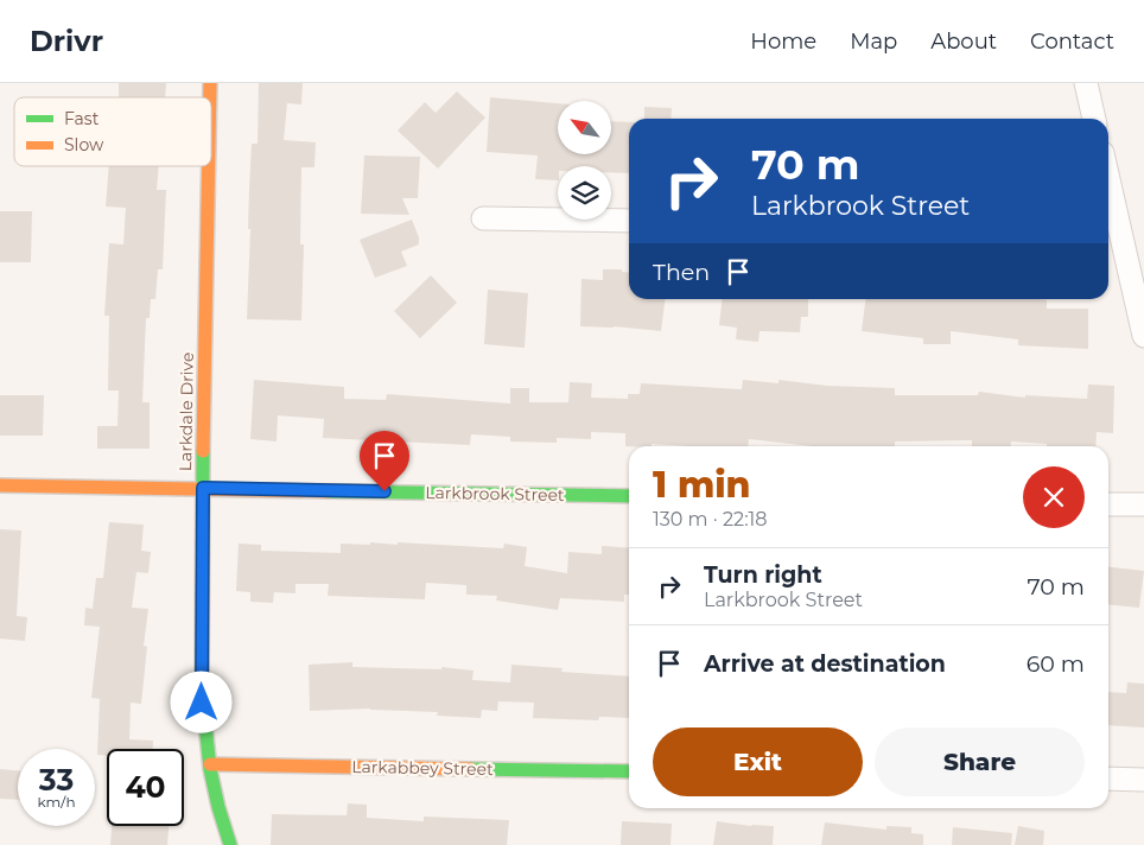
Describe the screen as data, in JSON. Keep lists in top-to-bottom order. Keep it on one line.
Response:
{"streets":{"street":["Larkdale Drive","Larkbrook Street","Larkabbey Street"]},"crossings":[["Larkdale Drive","Larkbrook Street"],["Larkdale Drive","Larkabbey Street"]],"legend":["Fast","Slow"],"north":"top left","page":{"header":"Drivr","nav":["Home","Map","About","Contact"],"turn":["70 m","Larkbrook Street"],"then":"Then","heading":["1 min","130 m · 22:18"],"list":[{"name":"Turn right","note":"Larkbrook Street","value":"70 m"},{"name":"Arrive at destination","value":"60 m"}],"buttons":["Exit","Share"],"speed":"33 km/h","limit":"40"}}
